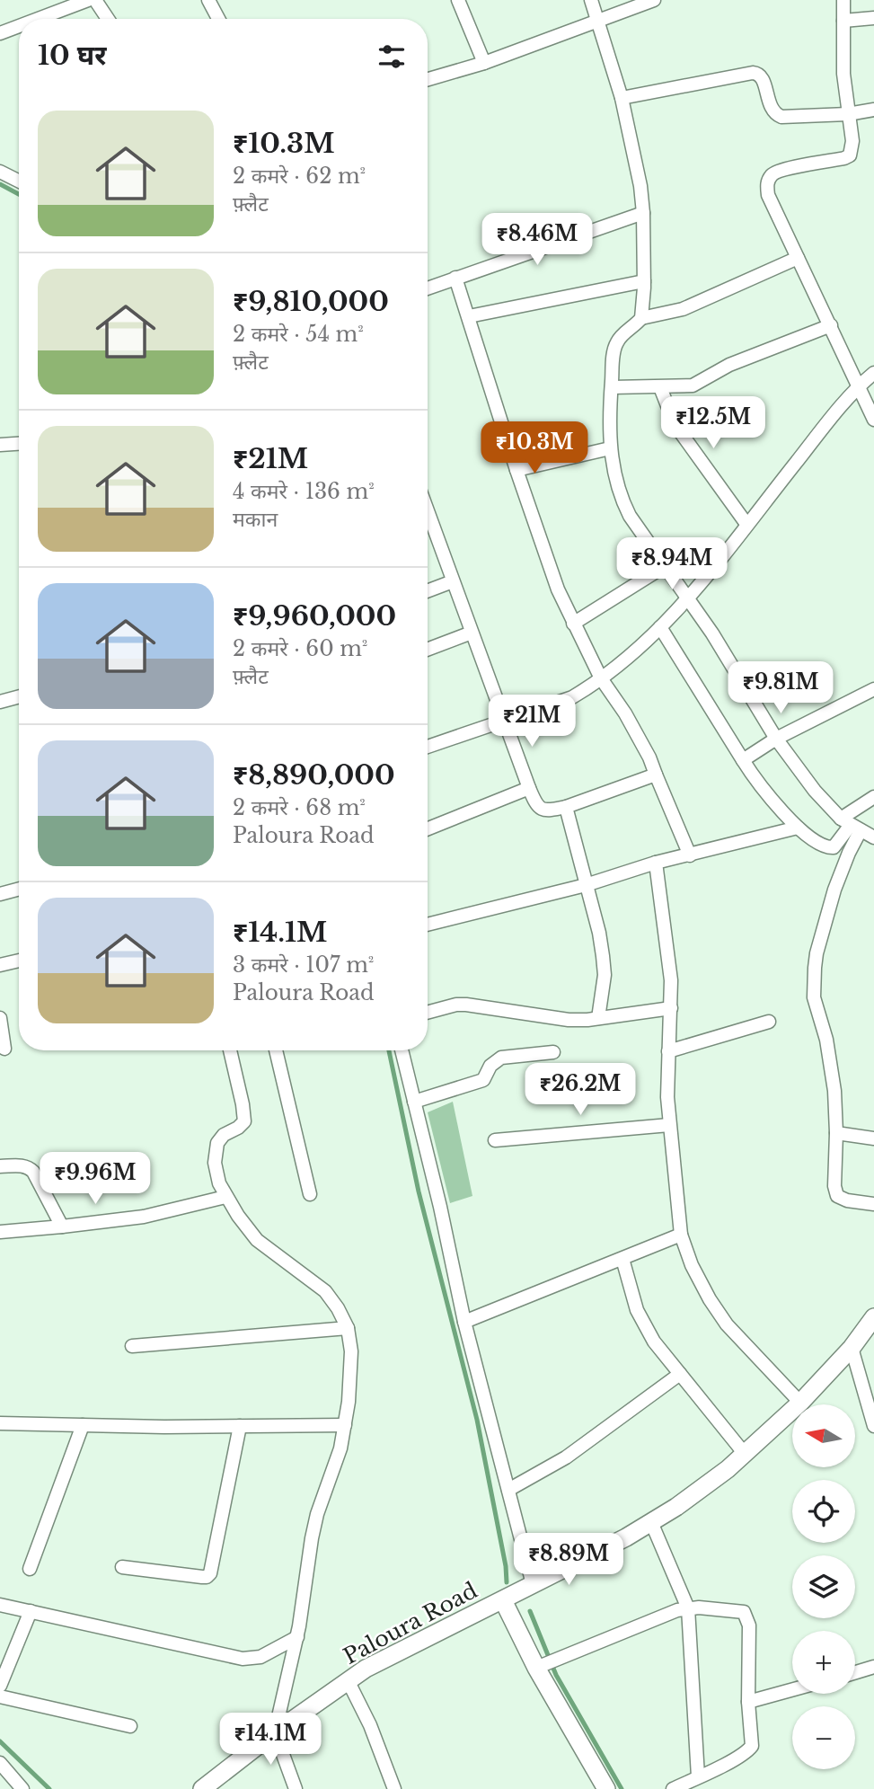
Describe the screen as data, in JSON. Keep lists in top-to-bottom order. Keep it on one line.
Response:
{"streets":{"main road":["Paloura Road"]},"north":"left","page":{"heading":"10 घर","list":[{"name":"₹10.3M","note":"2 कमरे · 62 m² · फ़्लैट"},{"name":"₹9,810,000","note":"2 कमरे · 54 m² · फ़्लैट"},{"name":"₹21M","note":"4 कमरे · 136 m² · मकान"},{"name":"₹9,960,000","note":"2 कमरे · 60 m² · फ़्लैट"},{"name":"₹8,890,000","note":"2 कमरे · 68 m² · Paloura Road"},{"name":"₹14.1M","note":"3 कमरे · 107 m² · Paloura Road"}],"price":["₹8.46M","₹12.5M","₹10.3M","₹8.94M","₹9.81M","₹21M","₹26.2M","₹9.96M","₹8.89M","₹14.1M"],"map_buttons":["+","−"]}}
